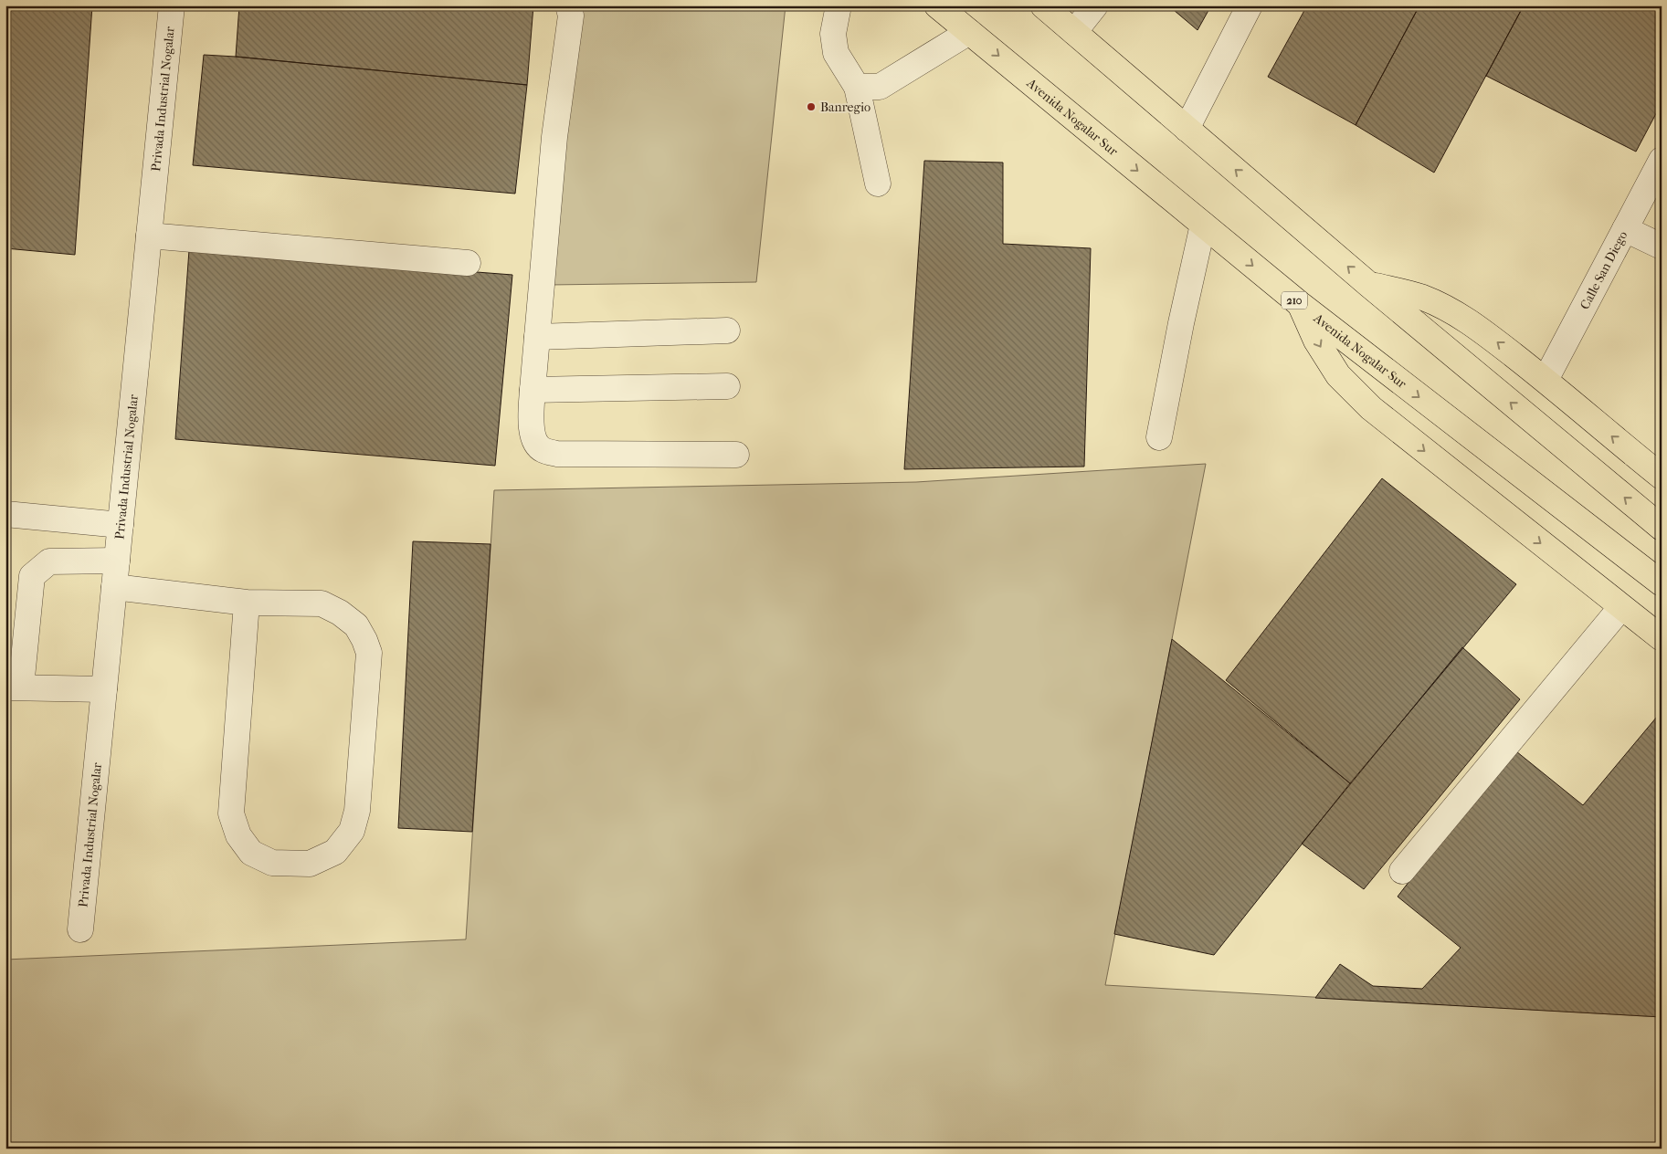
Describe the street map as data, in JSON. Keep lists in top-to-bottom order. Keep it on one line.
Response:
{"streets":{"highway":["Avenida Nogalar Sur","210"],"street":["Privada Industrial Nogalar","Calle San Diego"]},"places":["Banregio"]}
